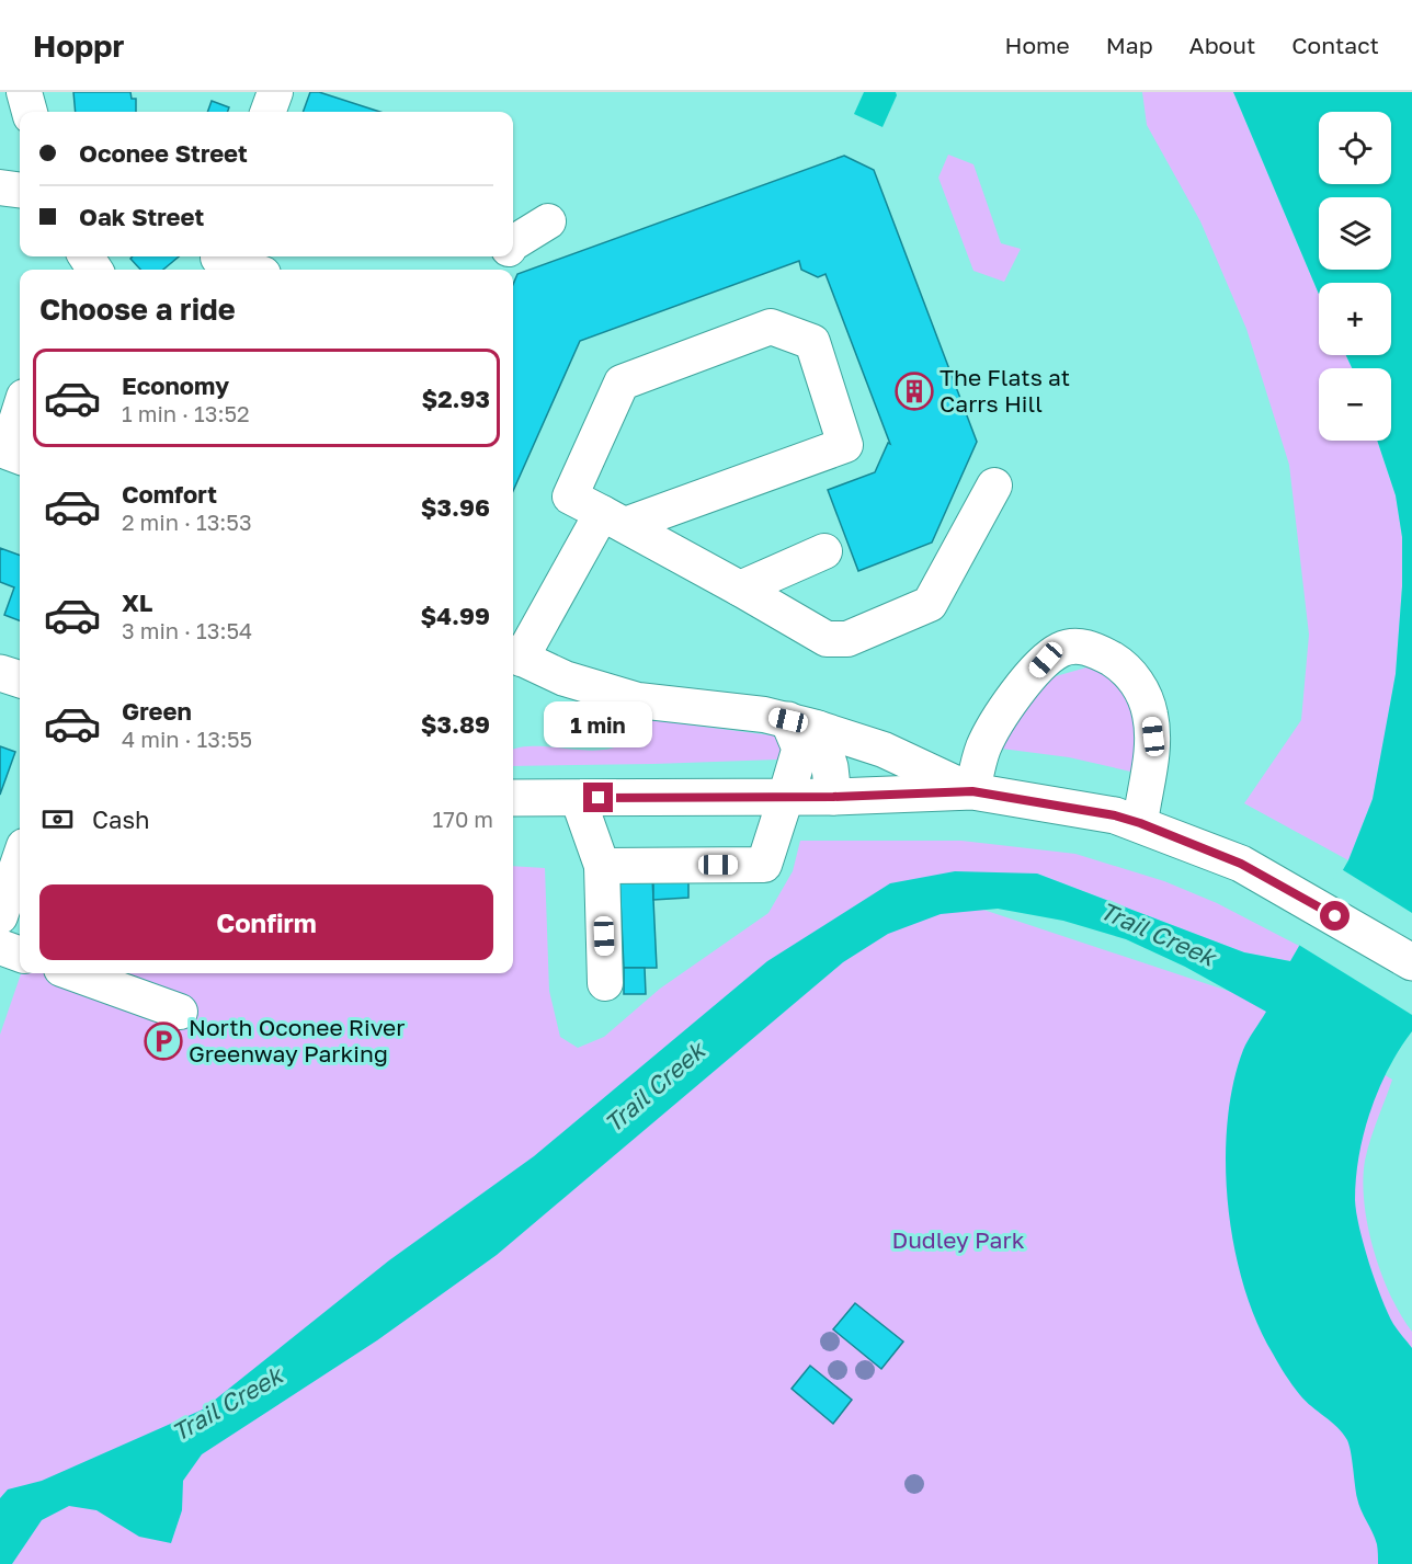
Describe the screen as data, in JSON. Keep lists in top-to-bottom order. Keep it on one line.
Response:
{"water":["Trail Creek"],"parks":["Dudley Park"],"places":{"building":["The Flats at Carrs Hill"],"parking":["North Oconee River Greenway Parking"]},"page":{"header":"Hoppr","nav":["Home","Map","About","Contact"],"map_buttons":["+","−"],"banner":["Oconee Street","Oak Street"],"heading":"Choose a ride","list":[{"name":"Economy","note":"1 min · 13:52","value":"$2.93"},{"name":"Comfort","note":"2 min · 13:53","value":"$3.96"},{"name":"XL","note":"3 min · 13:54","value":"$4.99"},{"name":"Green","note":"4 min · 13:55","value":"$3.89"}],"bubble":"1 min","pay":["Cash","170 m"],"buttons":"Confirm"}}
